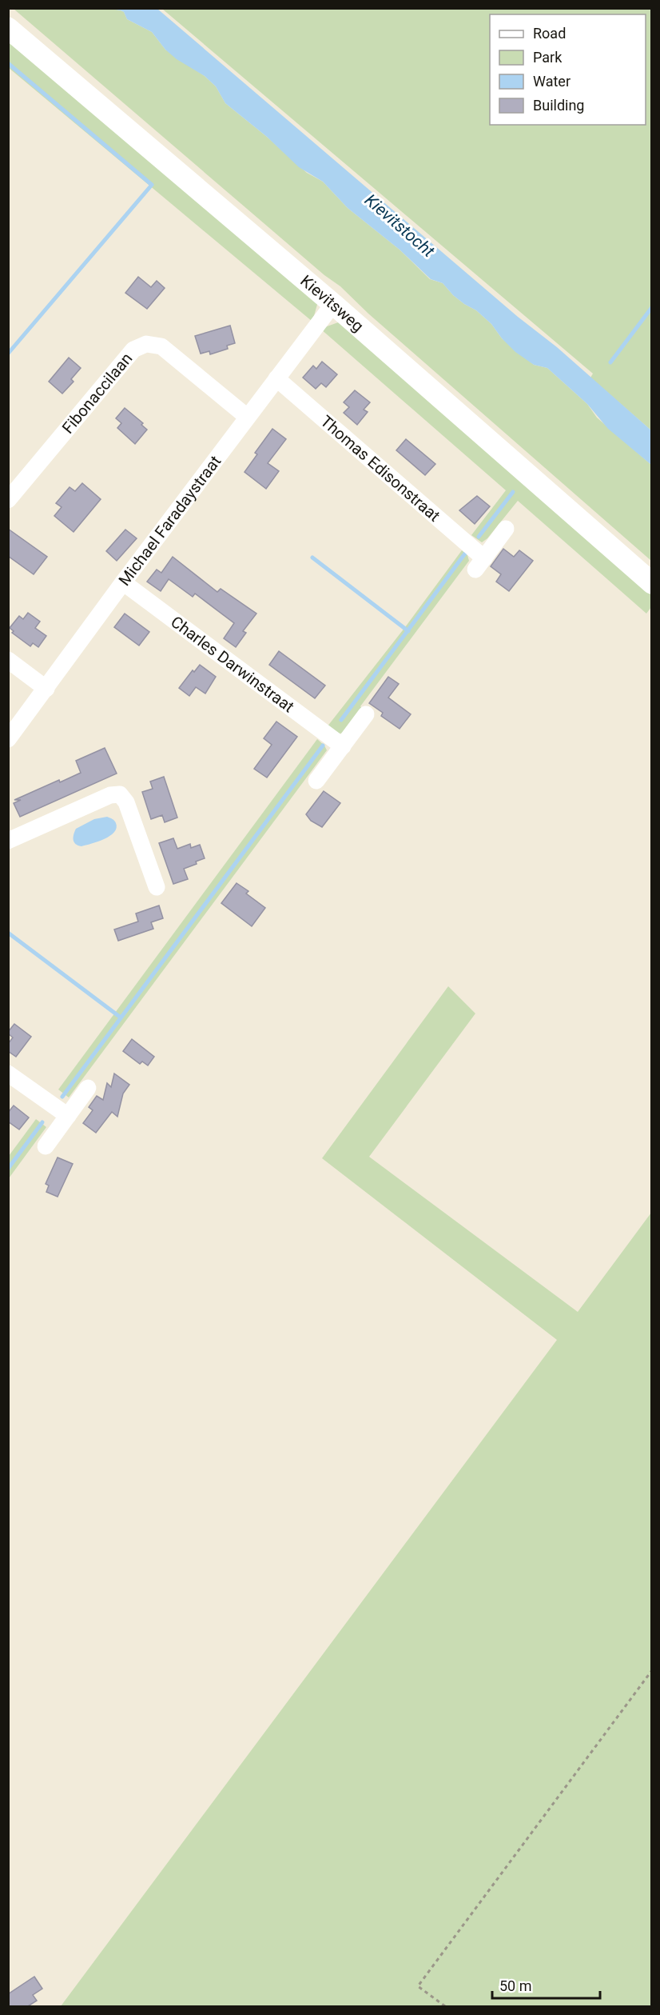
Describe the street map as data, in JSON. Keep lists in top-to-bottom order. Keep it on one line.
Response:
{"streets":{"street":["Kievitsweg","Fibonaccilaan","Thomas Edisonstraat","Michael Faradaystraat","Charles Darwinstraat"]},"crossings":[["Kievitsweg","Michael Faradaystraat"],["Fibonaccilaan","Michael Faradaystraat"],["Thomas Edisonstraat","Michael Faradaystraat"],["Michael Faradaystraat","Charles Darwinstraat"]],"water":["Kievitstocht"],"legend":["Road","Park","Water","Building"],"scale_bar":"50 m"}
